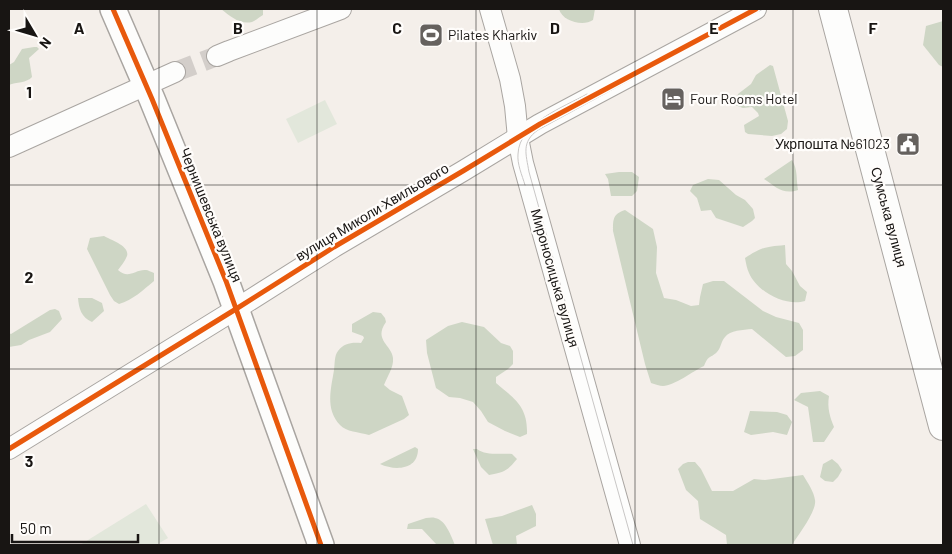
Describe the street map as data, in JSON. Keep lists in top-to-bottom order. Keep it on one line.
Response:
{"streets":{"main road":["Сумська вулиця"],"street":["вулиця Миколи Хвильового","Чернишевська вулиця","Мироносицька вулиця"]},"crossings":[["вулиця Миколи Хвильового","Чернишевська вулиця"],["вулиця Миколи Хвильового","Мироносицька вулиця"]],"places":{"sports":["Pilates Kharkіv"],"hotel":["Four Rooms Hotel"],"public building":["Укрпошта №61023"]},"scale_bar":"50 m","north":"bottom right","grid":{"columns":["A","B","C","D","E","F"],"rows":["1","2","3"]}}
